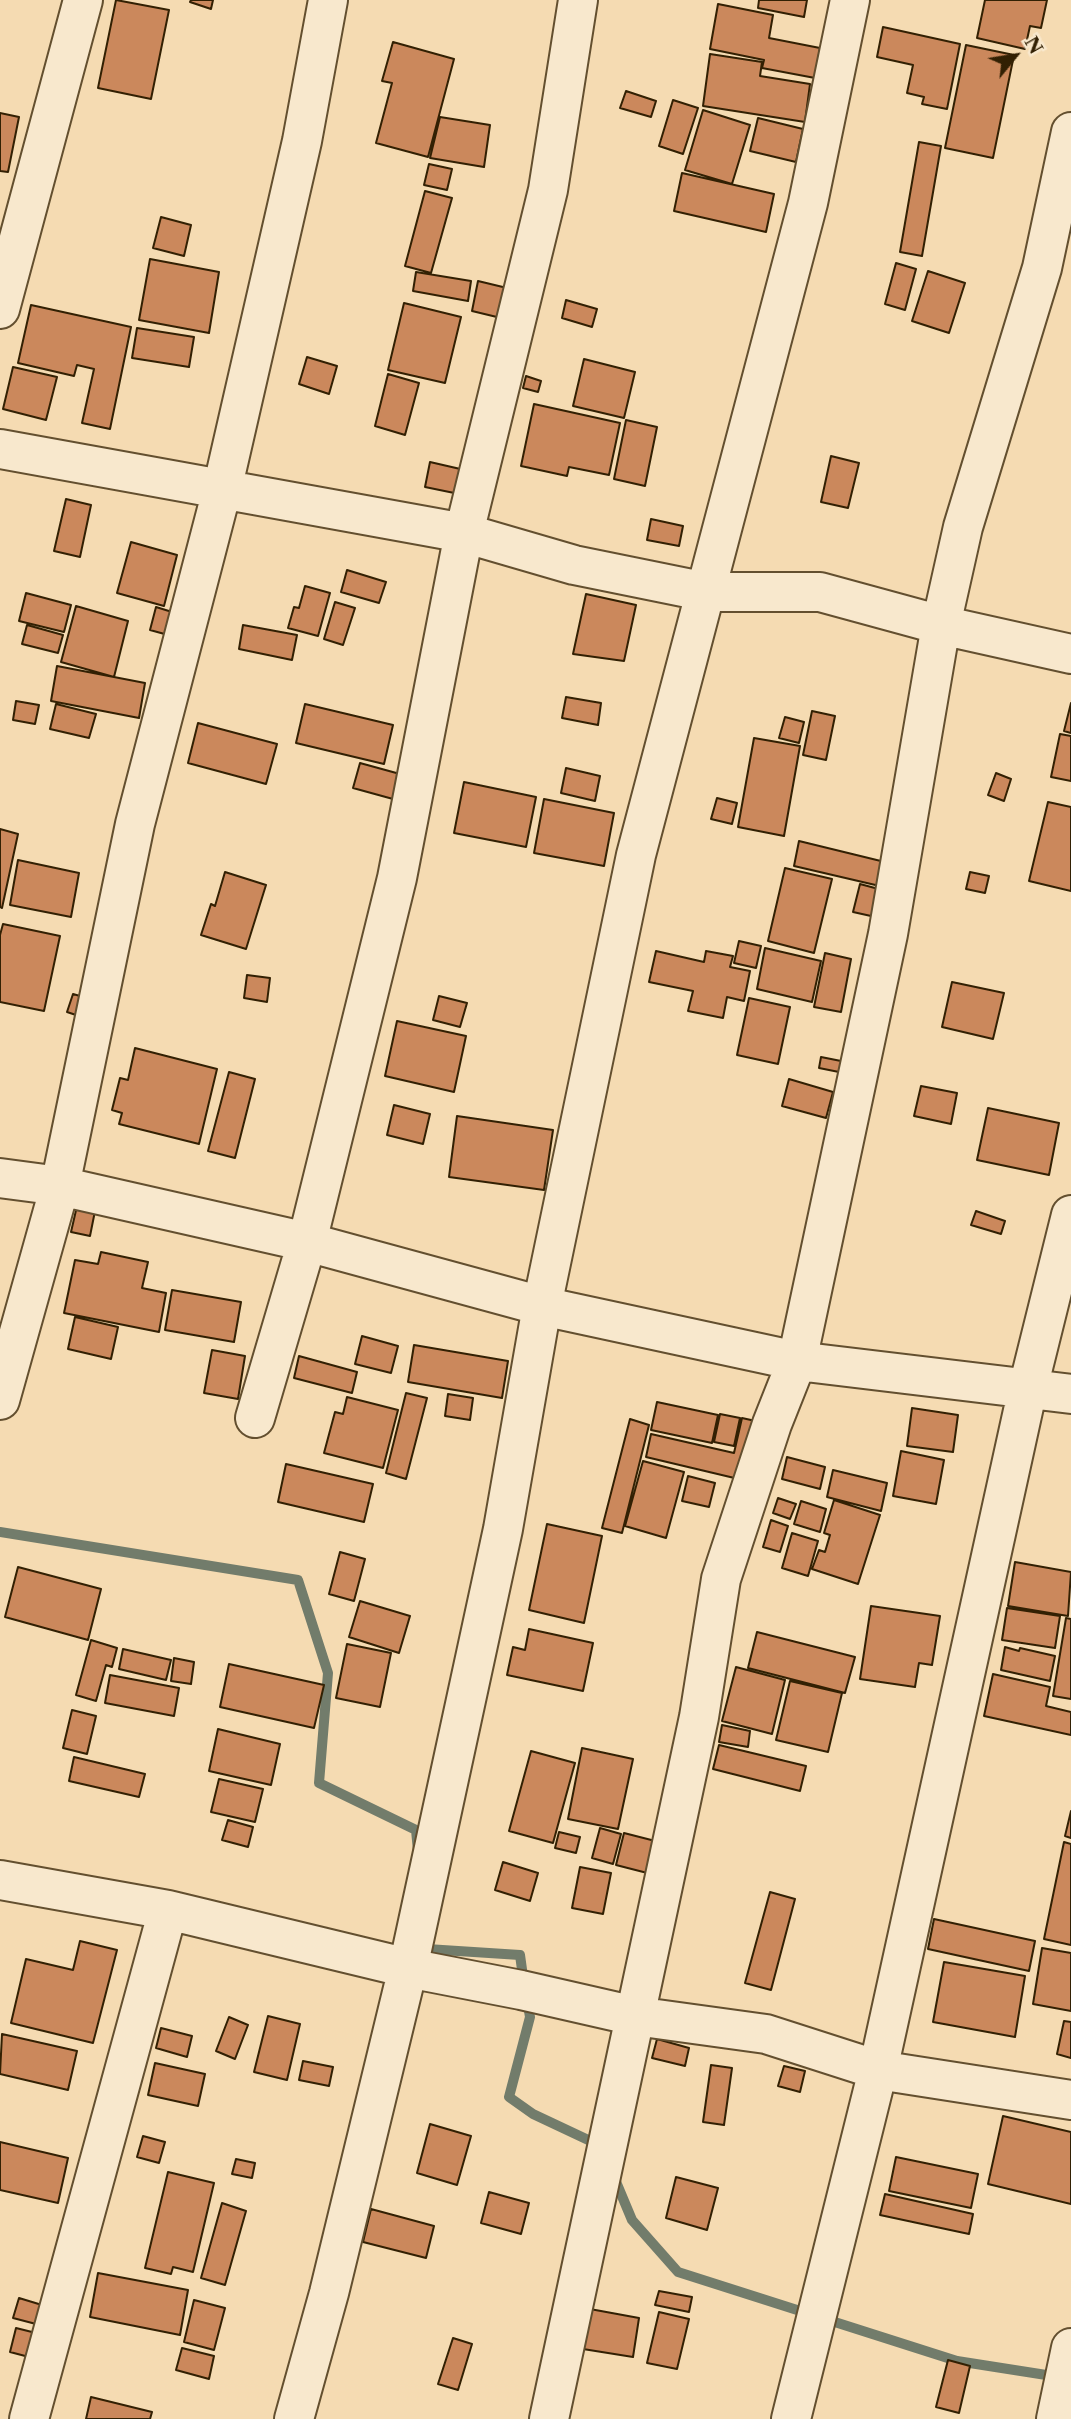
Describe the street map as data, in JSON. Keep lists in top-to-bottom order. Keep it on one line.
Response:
{"north":"top right"}
